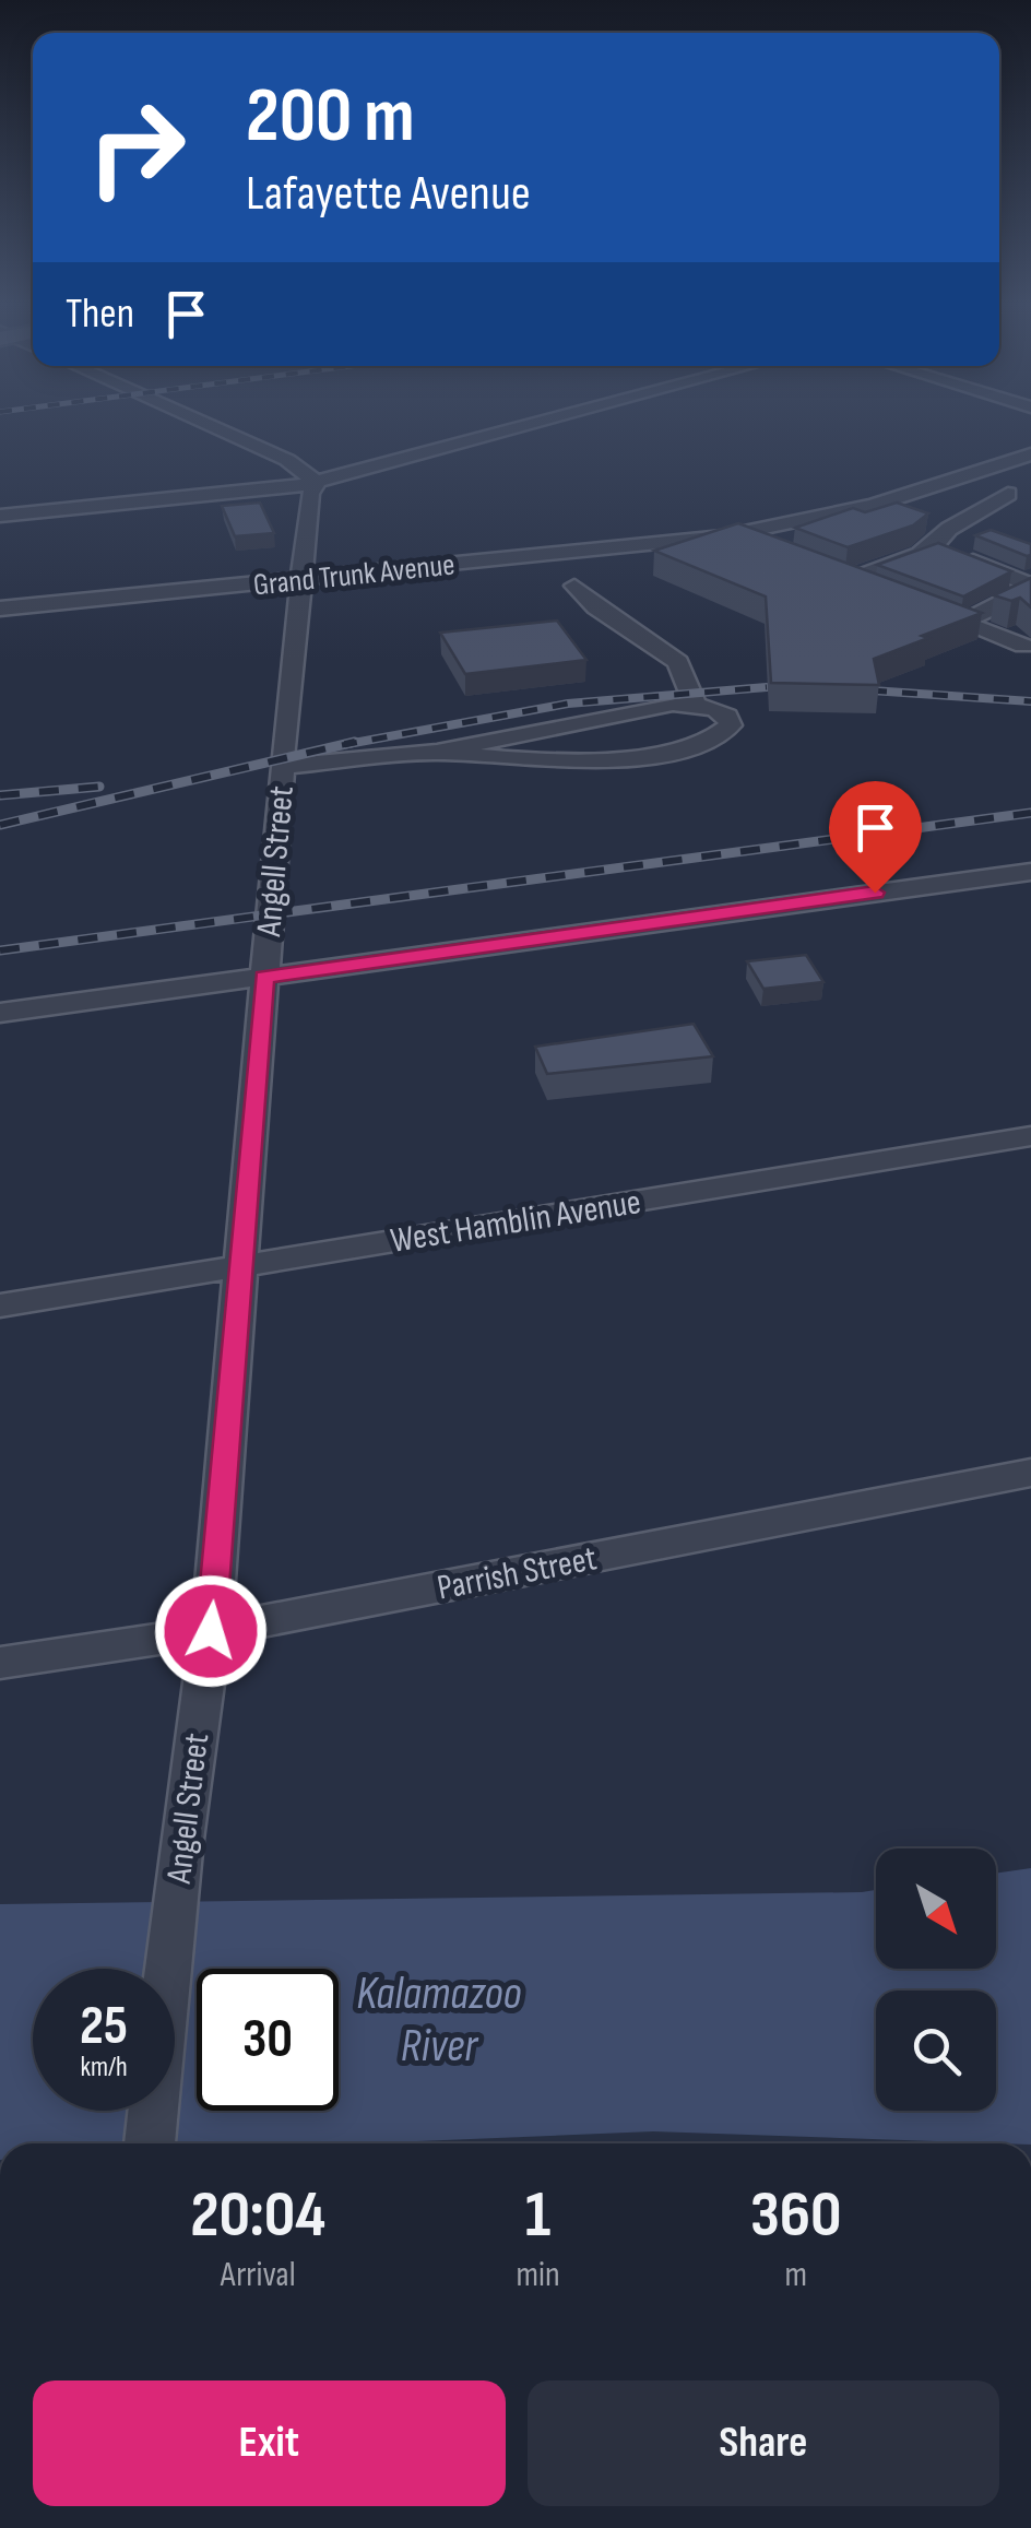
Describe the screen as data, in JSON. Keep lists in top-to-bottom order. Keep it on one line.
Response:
{"streets":{"street":["Grand Trunk Avenue","Angell Street","West Hamblin Avenue","Parrish Street"]},"crossings":[["Grand Trunk Avenue","Angell Street"],["Angell Street","West Hamblin Avenue"],["Angell Street","Parrish Street"]],"water":["Kalamazoo River"],"north":"bottom right","page":{"turn":["200 m","Lafayette Avenue"],"then":"Then","speed":"25 km/h","limit":"30","eta":["20:04","Arrival","1","min","360","m"],"buttons":["Exit","Share"]}}
